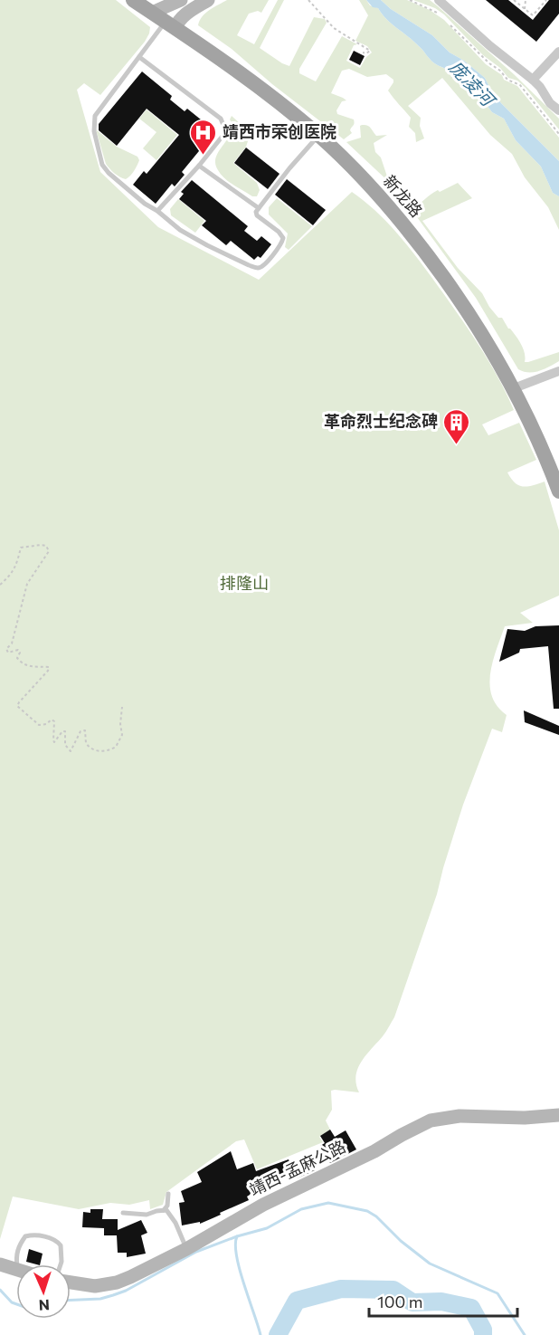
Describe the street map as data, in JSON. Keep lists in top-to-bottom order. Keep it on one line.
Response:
{"streets":{"main road":["新龙路","靖西-孟麻公路"]},"water":["庞凌河"],"parks":["排隆山"],"places":{"hospital":["靖西市荣创医院"],"building":["革命烈士纪念碑"]},"scale_bar":"100 m","north":"bottom"}
